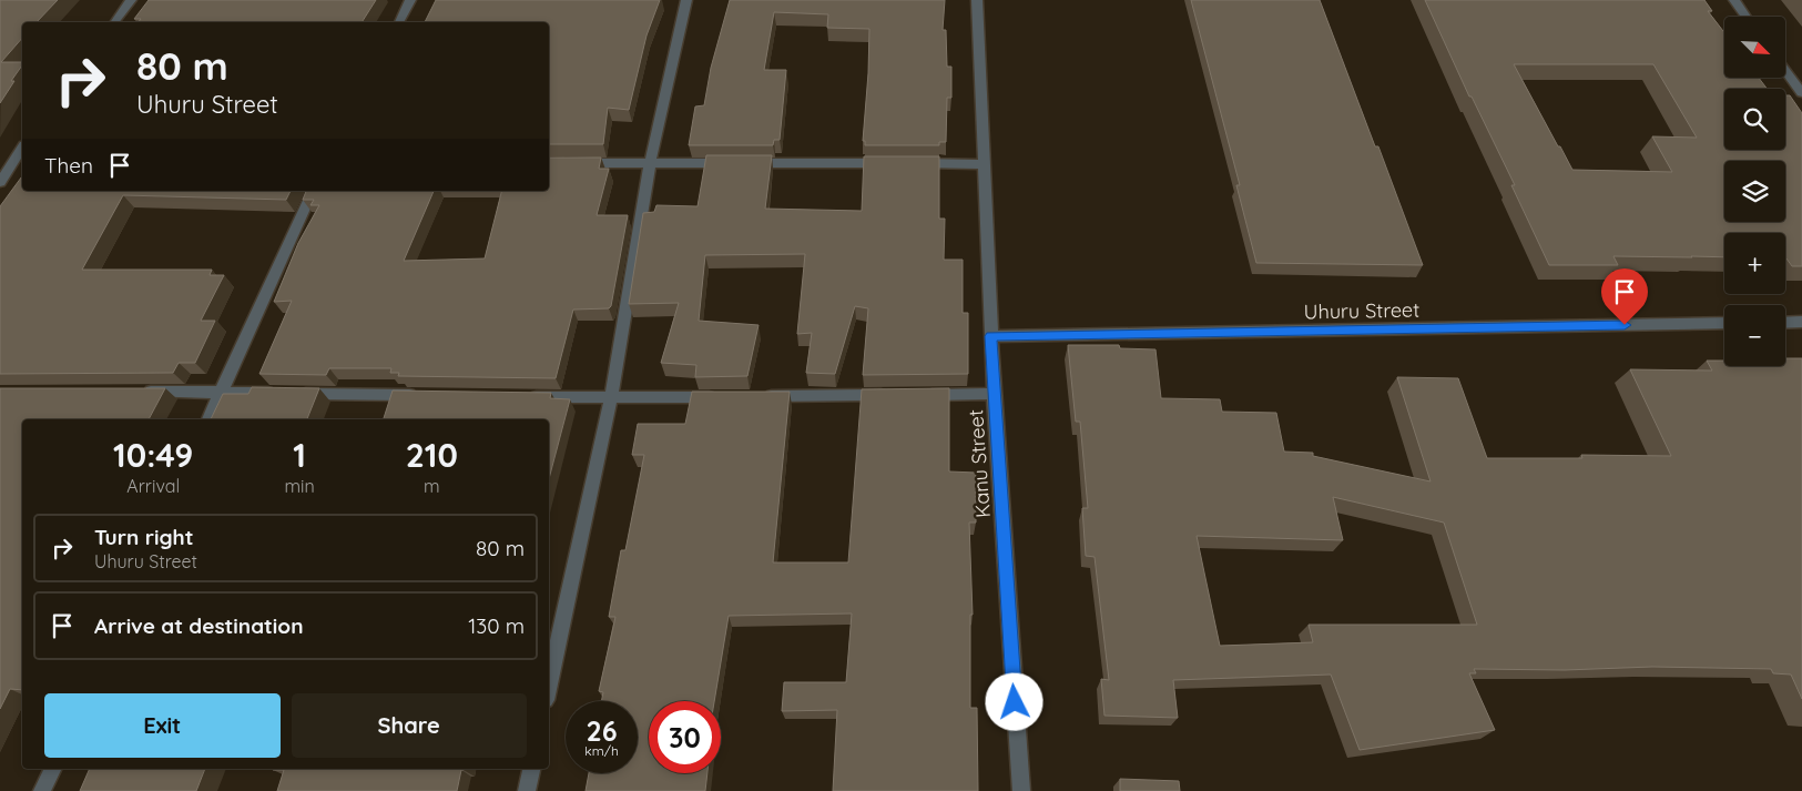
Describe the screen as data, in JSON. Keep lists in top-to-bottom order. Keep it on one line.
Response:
{"streets":{"street":["Uhuru Street","Kanu Street"]},"crossings":[["Uhuru Street","Kanu Street"]],"north":"bottom right","page":{"map_buttons":["+","−"],"turn":["80 m","Uhuru Street"],"then":"Then","eta":["10:49","Arrival","1","min","210","m"],"list":[{"name":"Turn right","note":"Uhuru Street","value":"80 m"},{"name":"Arrive at destination","value":"130 m"}],"buttons":["Exit","Share"],"speed":"26 km/h","limit":"30"}}
